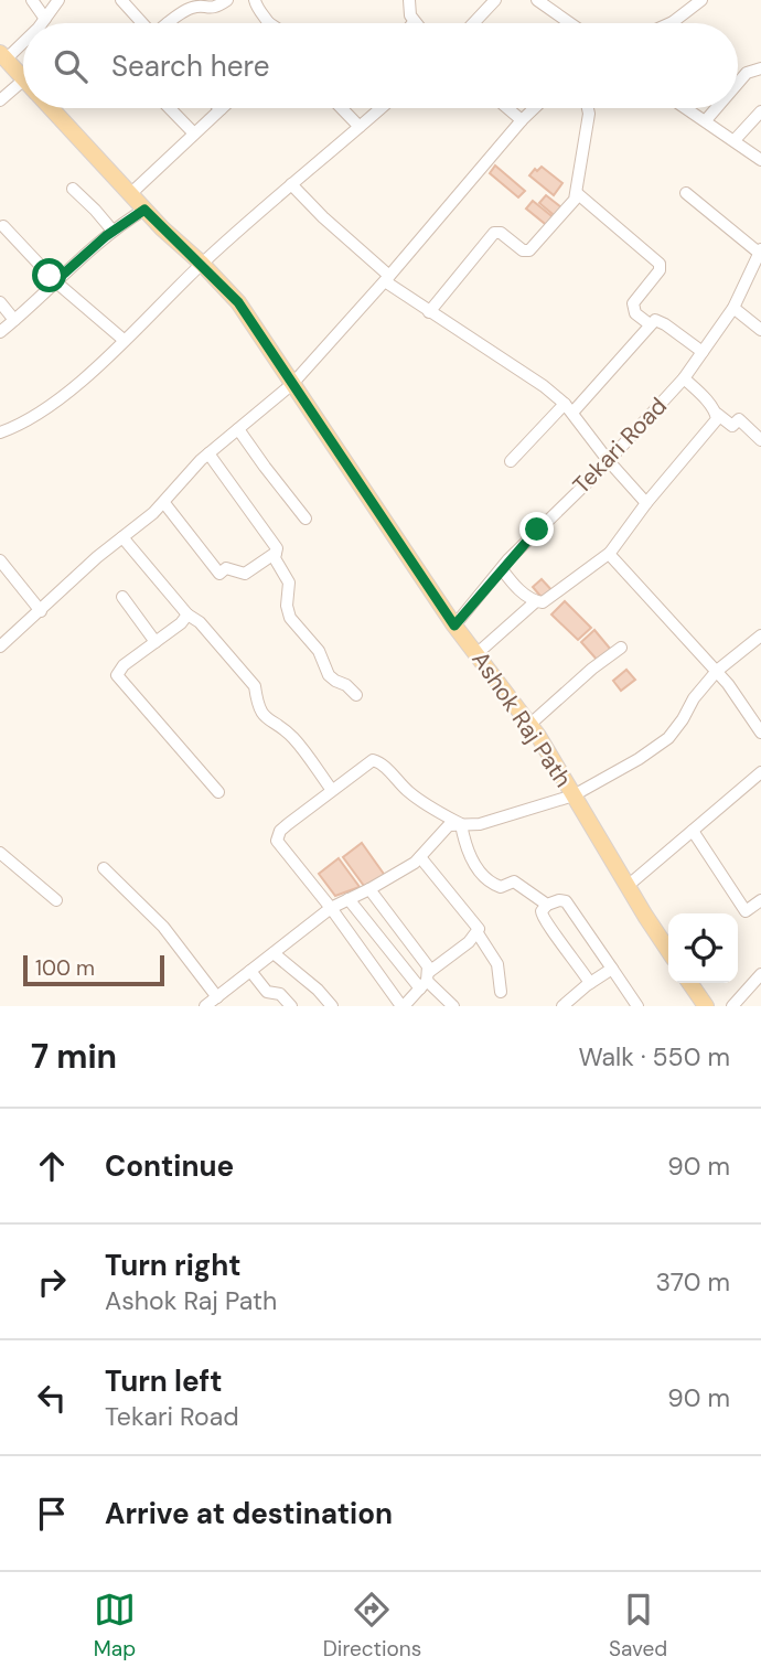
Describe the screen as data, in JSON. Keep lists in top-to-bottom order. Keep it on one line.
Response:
{"streets":{"main road":["Ashok Raj Path"],"street":["Tekari Road"]},"crossings":[["Tekari Road","Ashok Raj Path"]],"scale_bar":"100 m","page":{"search":"Search here","scale":"100 m","heading":["7 min","Walk · 550 m"],"list":[["Continue","90 m"],["Turn right","Ashok Raj Path","370 m"],["Turn left","Tekari Road","90 m"],"Arrive at destination"],"nav":["Map","Directions","Saved"]}}
